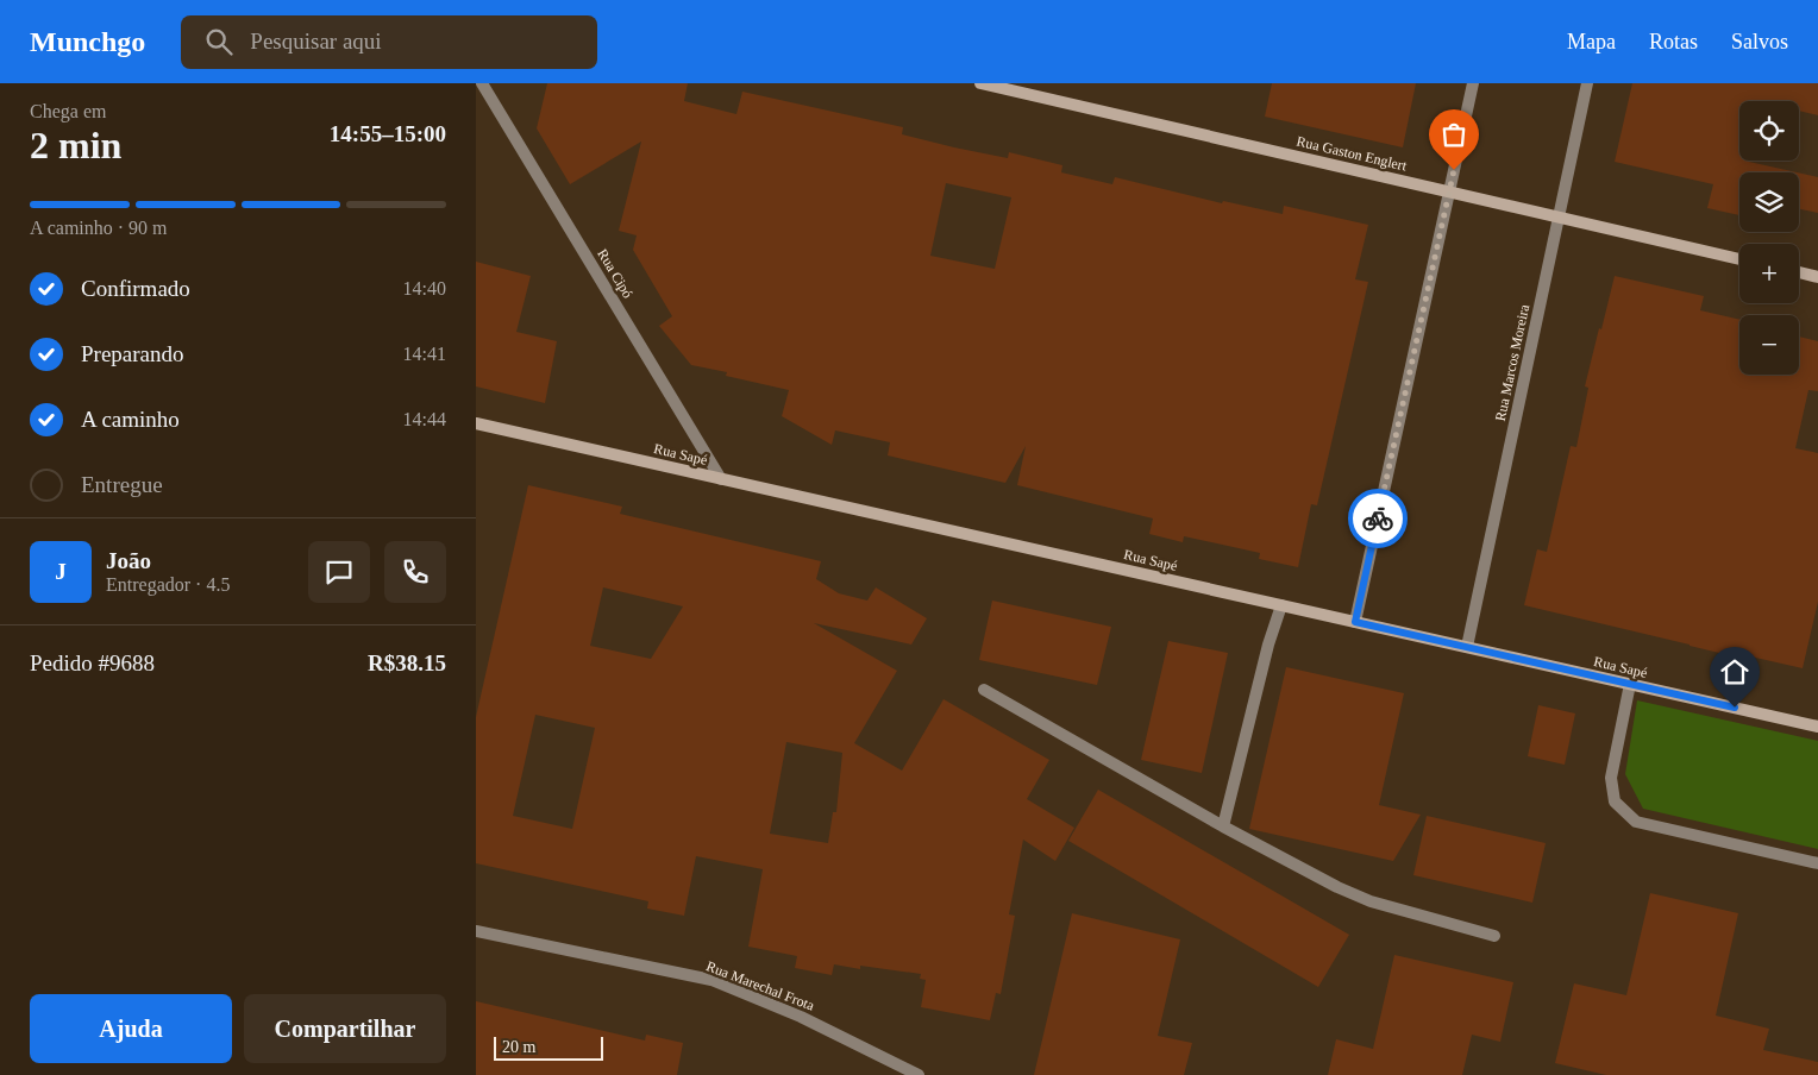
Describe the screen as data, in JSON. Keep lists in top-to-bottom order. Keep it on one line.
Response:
{"streets":{"street":["Rua Gaston Englert","Rua Cipó","Rua Marcos Moreira","Rua Sapé","Rua Marechal Frota"]},"crossings":[["Rua Gaston Englert","Rua Marcos Moreira"],["Rua Cipó","Rua Sapé"],["Rua Marcos Moreira","Rua Sapé"]],"scale_bar":"20 m","page":{"header":"Munchgo","search":"Pesquisar aqui","nav":["Mapa","Rotas","Salvos"],"heading":["2 min","Chega em","14:55–15:00"],"panel":["João","Entregador · 4.5","Pedido #9688","R$38.15"],"map_buttons":["+","−"],"bar":"A caminho · 90 m","list":[["Confirmado","14:40"],["Preparando","14:41"],["A caminho","14:44"],"Entregue"],"round":"J","buttons":["Ajuda","Compartilhar"],"scale":"20 m"}}
